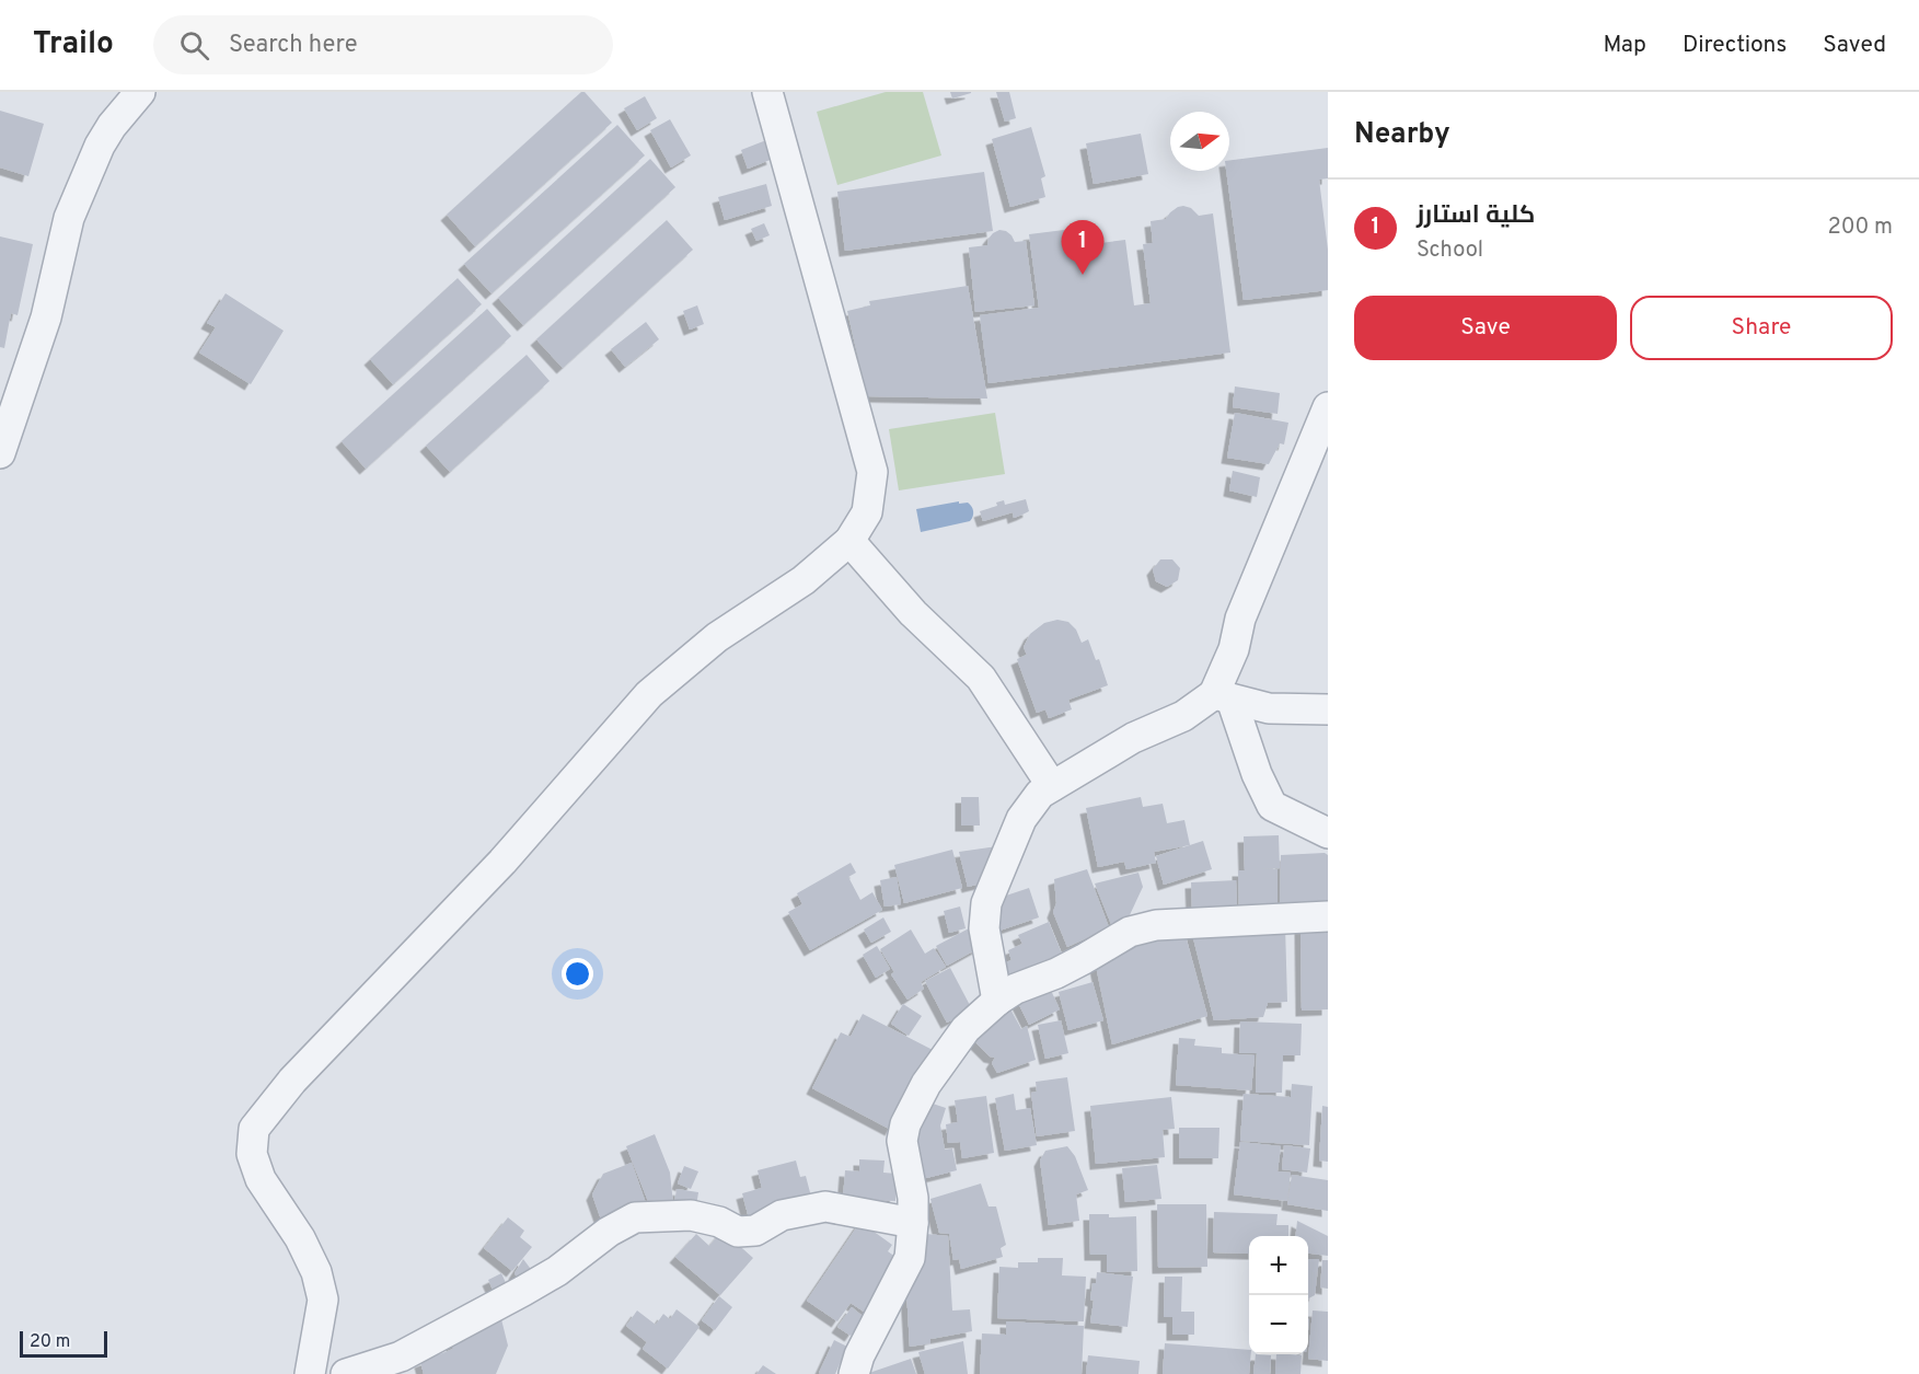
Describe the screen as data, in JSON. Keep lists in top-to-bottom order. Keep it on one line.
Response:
{"scale_bar":"20 m","north":"right","page":{"header":"Trailo","search":"Search here","nav":["Map","Directions","Saved"],"heading":"Nearby","list":[{"mark":"1","name":"كلية استارز","note":"School","value":"200 m"}],"pins":"1","buttons":["Save","Share"],"map_buttons":["+","−"],"scale":"20 m"}}
